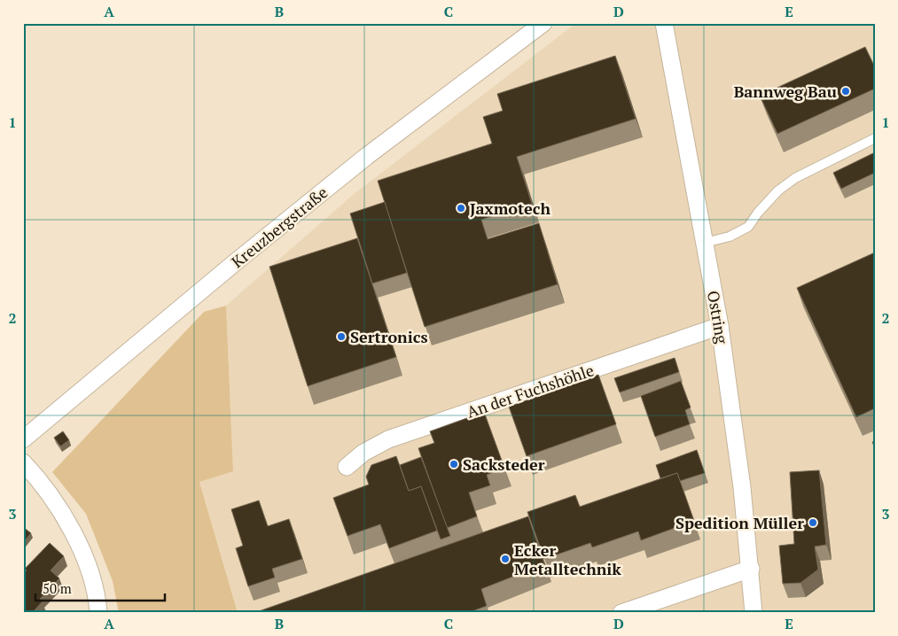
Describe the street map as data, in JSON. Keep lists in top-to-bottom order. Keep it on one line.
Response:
{"streets":{"street":["Kreuzbergstraße","Ostring","An der Fuchshöhle"]},"crossings":[["Ostring","An der Fuchshöhle"]],"places":["Bannweg Bau","Jaxmotech","Sertronics","Sacksteder","Spedition Müller","Ecker Metalltechnik"],"scale_bar":"50 m","grid":{"columns":["A","B","C","D","E"],"rows":["1","2","3"]}}
